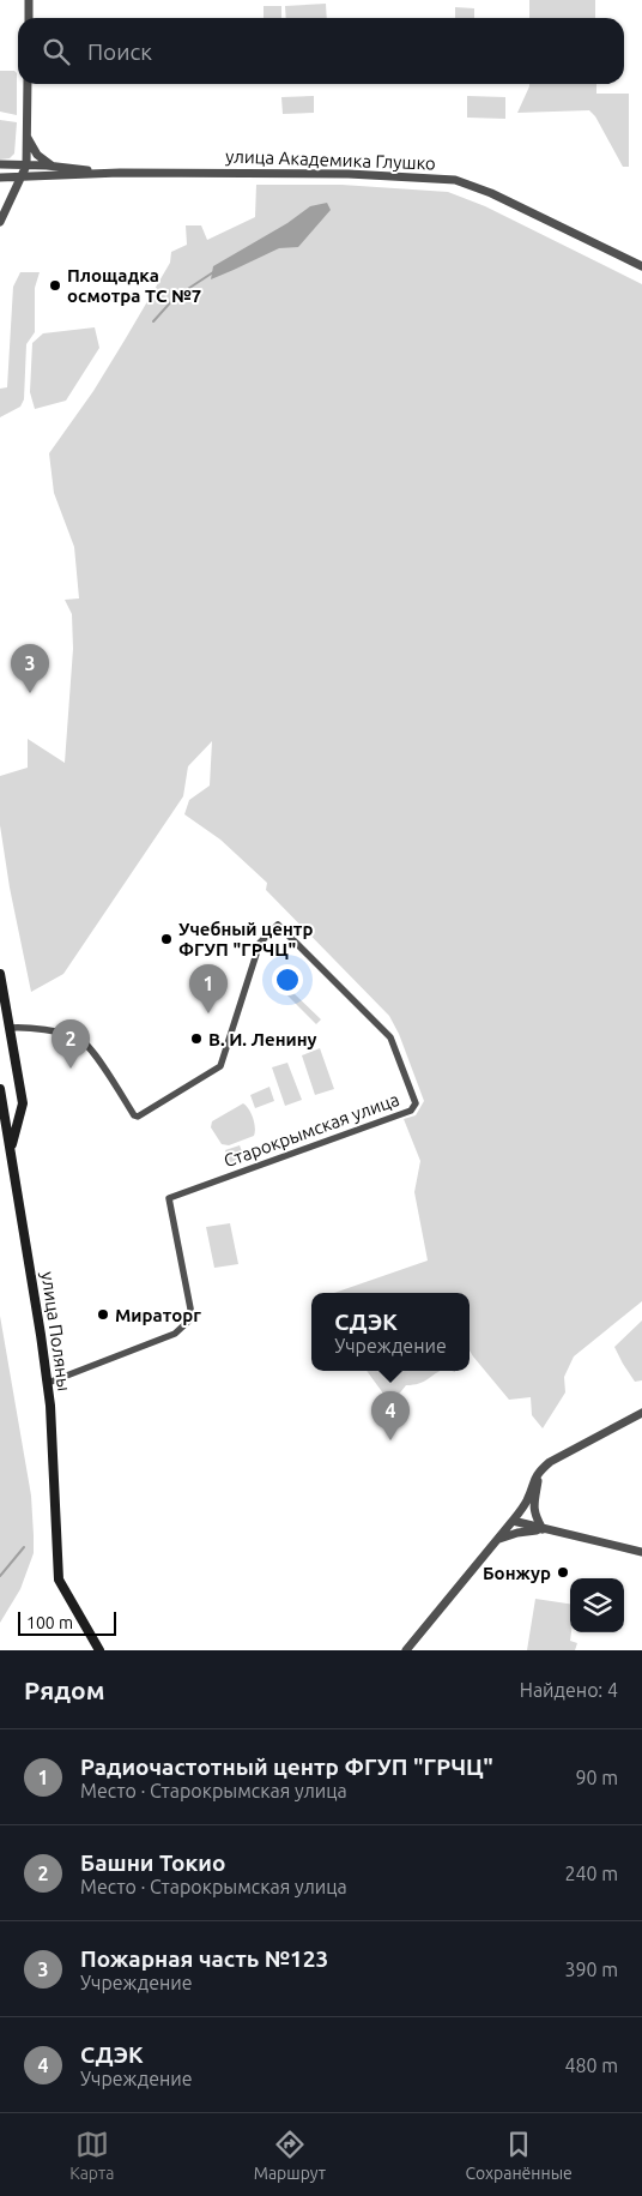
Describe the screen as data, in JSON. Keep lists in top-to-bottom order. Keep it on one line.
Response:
{"streets":{"main road":["улица Поляны"],"street":["улица Академика Глушко","Старокрымская улица"]},"crossings":[["Старокрымская улица","улица Поляны"]],"places":["Площадка осмотра ТС №7","Учебный центр ФГУП \"ГРЧЦ\"","В. И. Ленину","Мираторг","Бонжур"],"scale_bar":"100 m","page":{"search":"Поиск","pins":["3","1","2","4"],"popup":["СДЭК","Учреждение"],"scale":"100 m","heading":["Рядом","Найдено: 4"],"list":[{"mark":"1","name":"Радиочастотный центр ФГУП \"ГРЧЦ\"","note":"Место · Старокрымская улица","value":"90 m"},{"mark":"2","name":"Башни Токио","note":"Место · Старокрымская улица","value":"240 m"},{"mark":"3","name":"Пожарная часть №123","note":"Учреждение","value":"390 m"},{"mark":"4","name":"СДЭК","note":"Учреждение","value":"480 m"}],"nav":["Карта","Маршрут","Сохранённые"]}}
